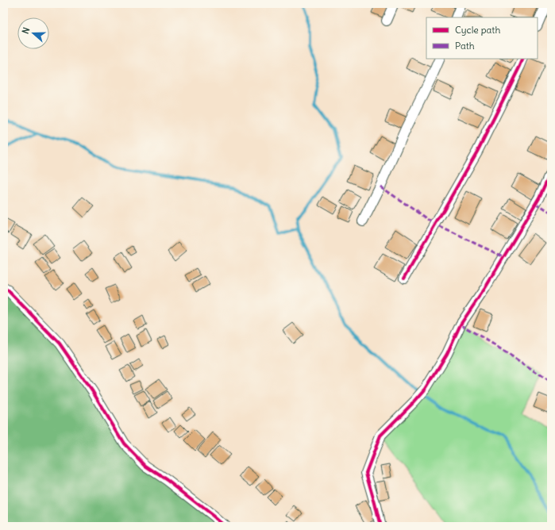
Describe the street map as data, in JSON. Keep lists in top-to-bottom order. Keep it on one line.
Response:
{"legend":["Cycle path","Path"],"north":"left"}
